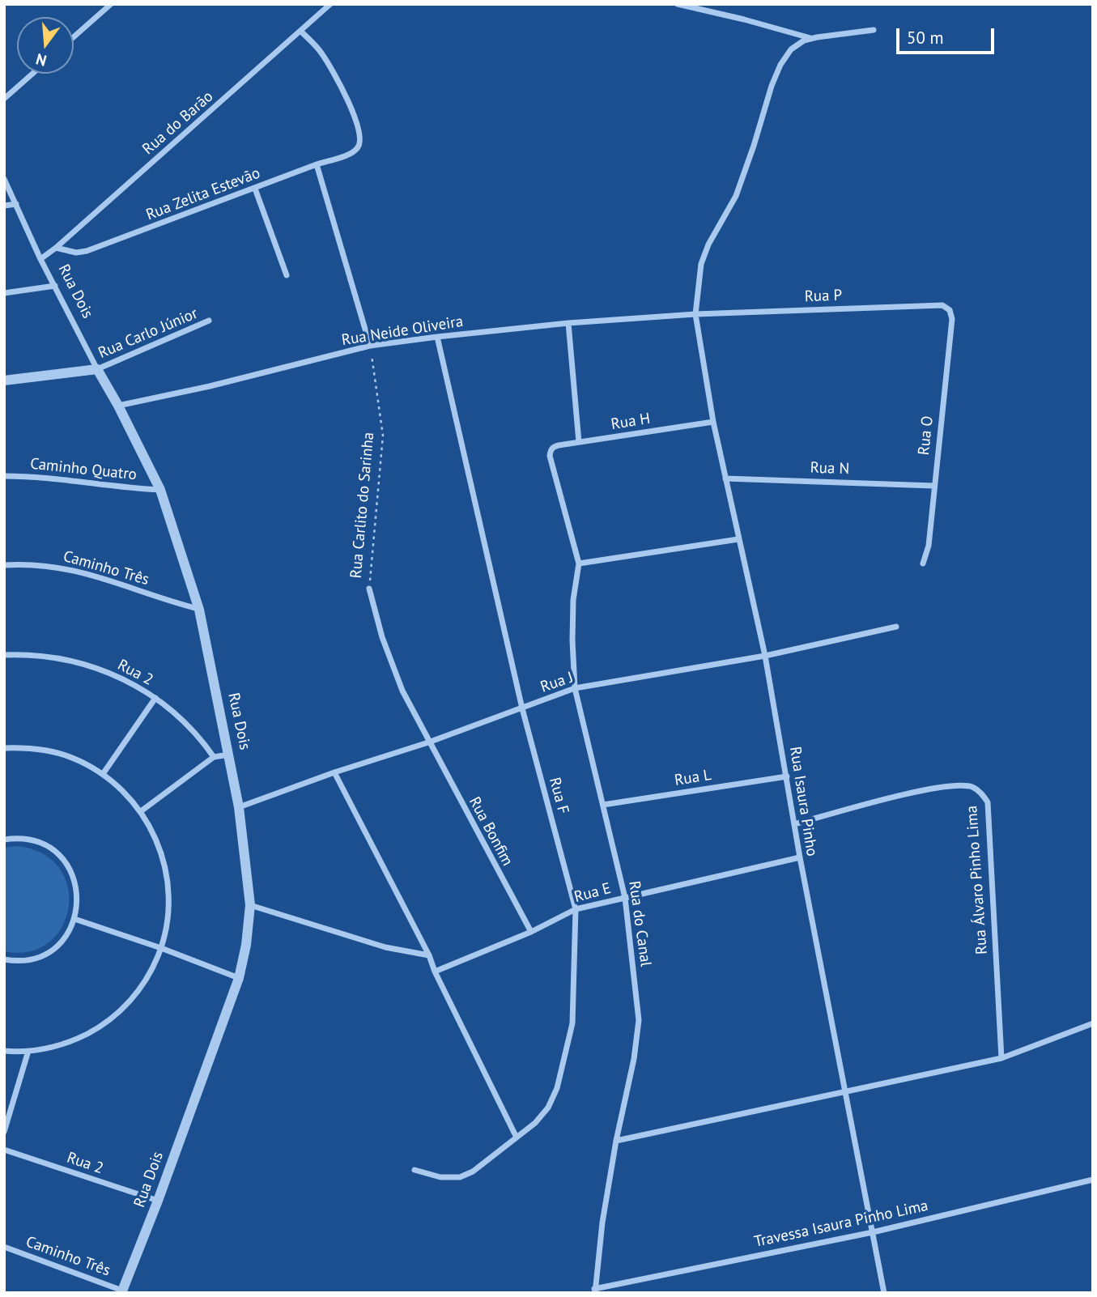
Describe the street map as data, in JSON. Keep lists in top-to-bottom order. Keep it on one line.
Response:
{"streets":{"street":["Rua do Barão","Rua Zelita Estevão","Rua Dois","Rua P","Rua Neide Oliveira","Rua Carlo Júnior","Rua H","Rua O","Rua N","Caminho Quatro","Rua Carlito do Sarinha","Caminho Três","Rua 2","Rua J","Rua L","Rua F","Rua Isaura Pinho","Rua Bonfim","Rua Álvaro Pinho Lima","Rua E","Rua do Canal","Travessa Isaura Pinho Lima"]},"crossings":[["Rua do Barão","Rua Zelita Estevão"],["Rua do Barão","Rua Dois"],["Rua Dois","Rua Neide Oliveira"],["Rua Dois","Rua Carlo Júnior"],["Rua Dois","Caminho Quatro"],["Rua Dois","Caminho Três"],["Rua Dois","Rua 2"],["Rua Dois","Rua J"],["Rua P","Rua Neide Oliveira"],["Rua P","Rua O"],["Rua P","Rua Isaura Pinho"],["Rua Neide Oliveira","Rua Carlito do Sarinha"],["Rua Neide Oliveira","Rua F"],["Rua Neide Oliveira","Rua Isaura Pinho"],["Rua H","Rua Isaura Pinho"],["Rua H","Rua do Canal"],["Rua O","Rua N"],["Rua N","Rua Isaura Pinho"],["Rua Carlito do Sarinha","Rua J"],["Rua Carlito do Sarinha","Rua Bonfim"],["Rua J","Rua F"],["Rua J","Rua Isaura Pinho"],["Rua J","Rua Bonfim"],["Rua J","Rua do Canal"],["Rua L","Rua Isaura Pinho"],["Rua L","Rua do Canal"],["Rua F","Rua E"],["Rua Isaura Pinho","Rua Álvaro Pinho Lima"],["Rua Isaura Pinho","Rua E"],["Rua Isaura Pinho","Travessa Isaura Pinho Lima"],["Rua Bonfim","Rua E"],["Rua E","Rua do Canal"],["Rua do Canal","Travessa Isaura Pinho Lima"]],"scale_bar":"50 m","north":"bottom"}
